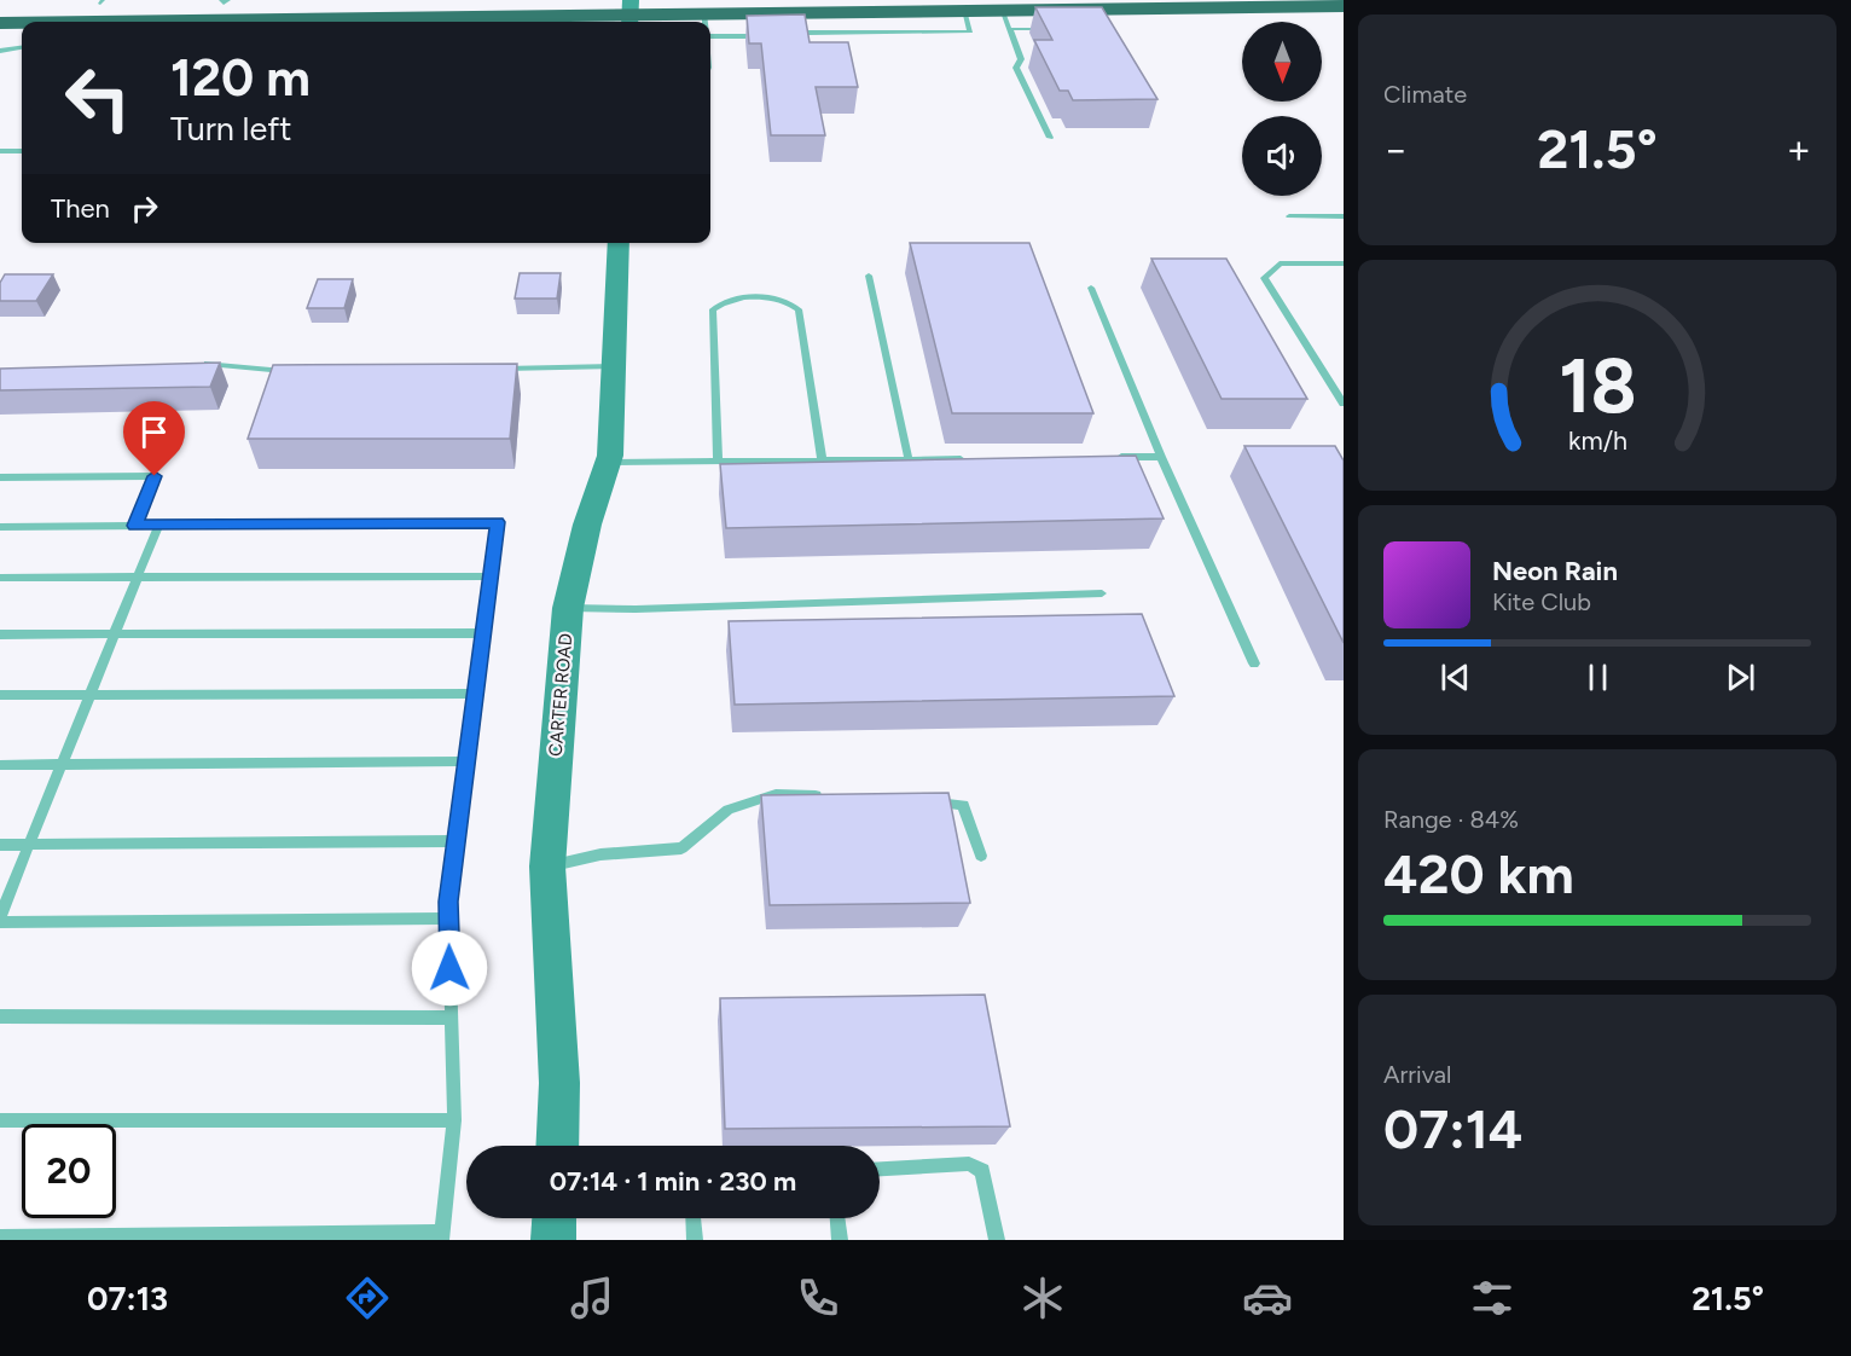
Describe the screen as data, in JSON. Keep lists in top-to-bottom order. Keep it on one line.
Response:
{"streets":{"street":["CARTER ROAD"]},"north":"bottom","page":{"tile":["Climate",["Range · 84%","420 km"],["Arrival","07:14"]],"turn":["120 m","Turn left"],"heat":["−","21.5°","+"],"then":"Then","song":["Neon Rain","Kite Club"],"limit":"20","trip":"07:14 · 1 min · 230 m","tabs":["07:13","21.5°"],"gauge":["18","km/h"]}}
